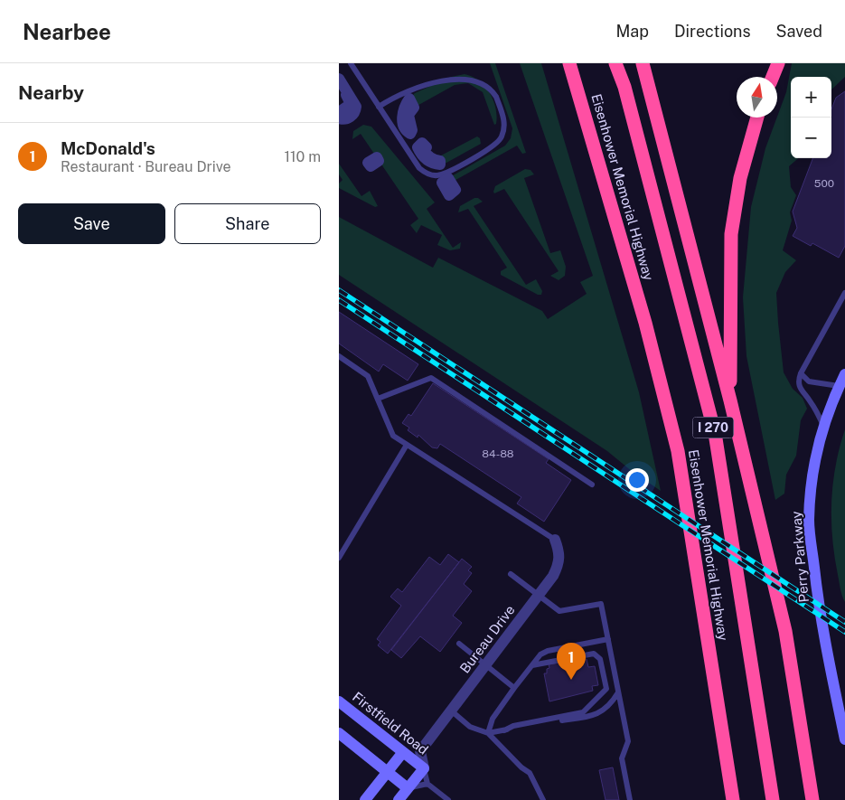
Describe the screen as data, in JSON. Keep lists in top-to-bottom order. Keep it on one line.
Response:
{"streets":{"highway":["Eisenhower Memorial Highway","I 270"],"street":["Perry Parkway","Bureau Drive","Firstfield Road"]},"house_numbers":["500","84-88"],"north":"top","page":{"header":"Nearbee","nav":["Map","Directions","Saved"],"heading":"Nearby","map_buttons":["+","−"],"list":[{"mark":"1","name":"McDonald's","note":"Restaurant · Bureau Drive","value":"110 m"}],"buttons":["Save","Share"],"pins":"1"}}
